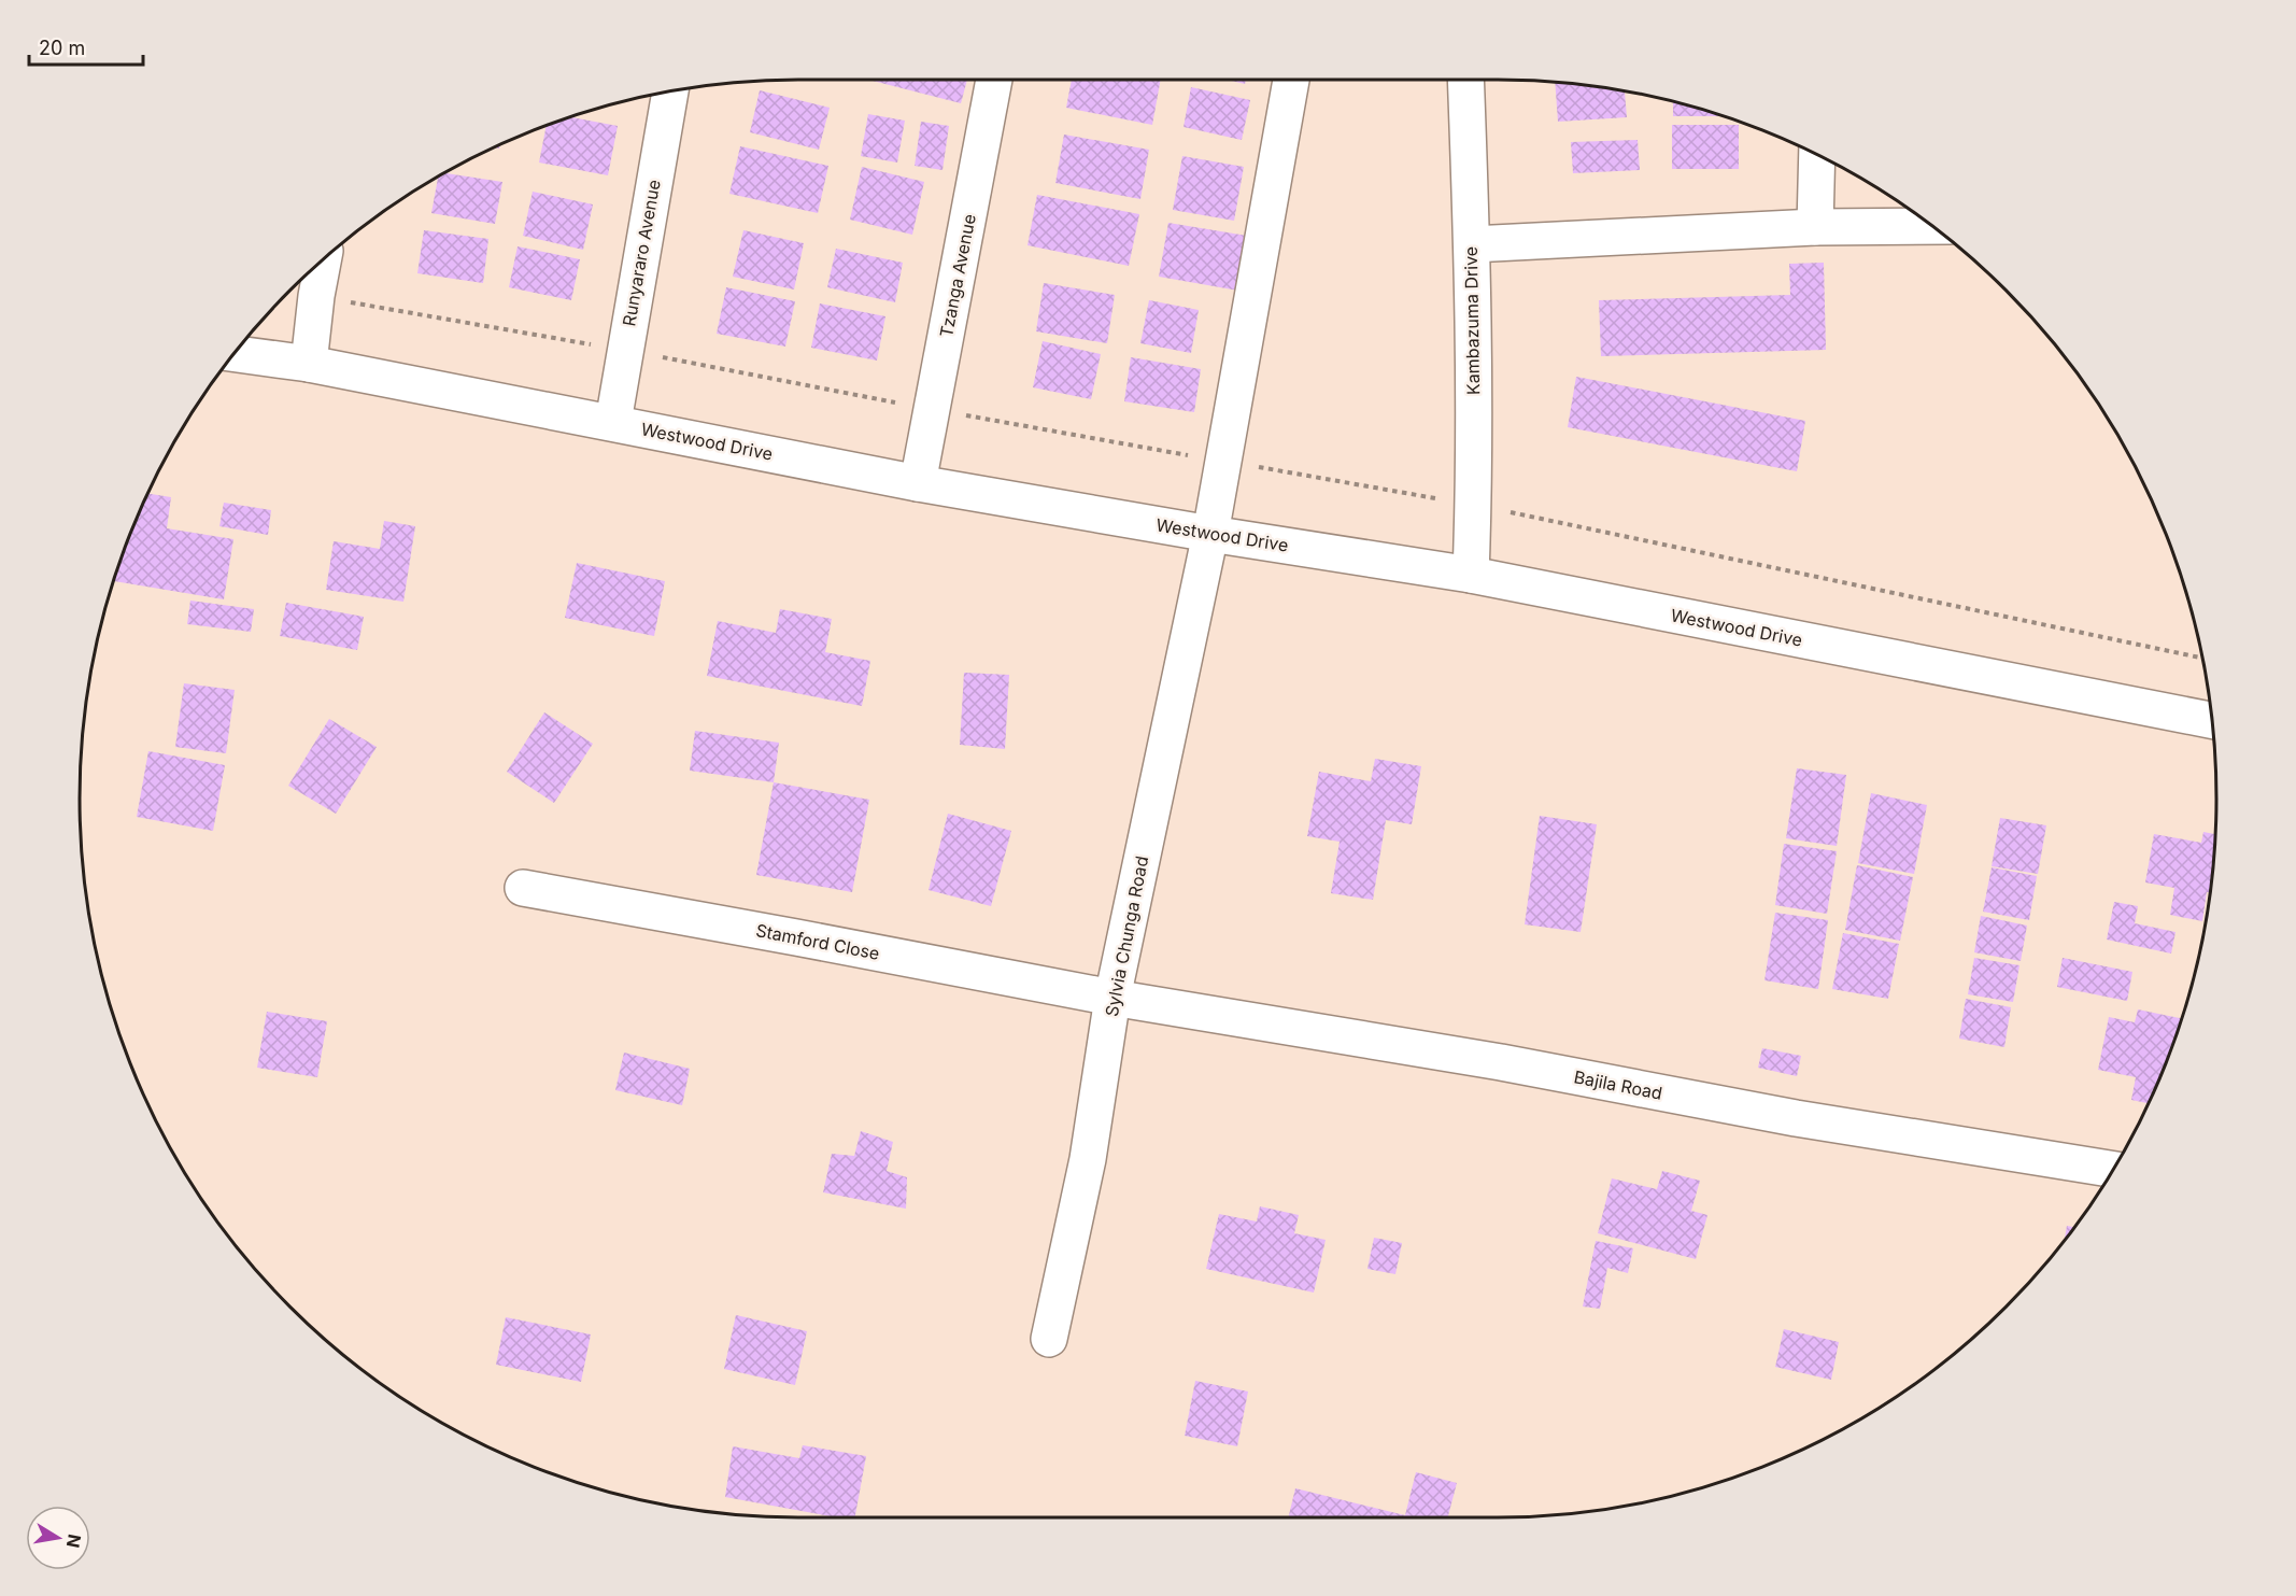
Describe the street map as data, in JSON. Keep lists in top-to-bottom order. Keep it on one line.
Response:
{"streets":{"street":["Runyararo Avenue","Tzanga Avenue","Kambazuma Drive","Westwood Drive","Sylvia Chunga Road","Stamford Close","Bajila Road"]},"crossings":[["Runyararo Avenue","Westwood Drive"],["Tzanga Avenue","Westwood Drive"],["Kambazuma Drive","Westwood Drive"],["Westwood Drive","Sylvia Chunga Road"],["Sylvia Chunga Road","Stamford Close"],["Sylvia Chunga Road","Bajila Road"],["Stamford Close","Bajila Road"]],"scale_bar":"20 m","north":"right"}
